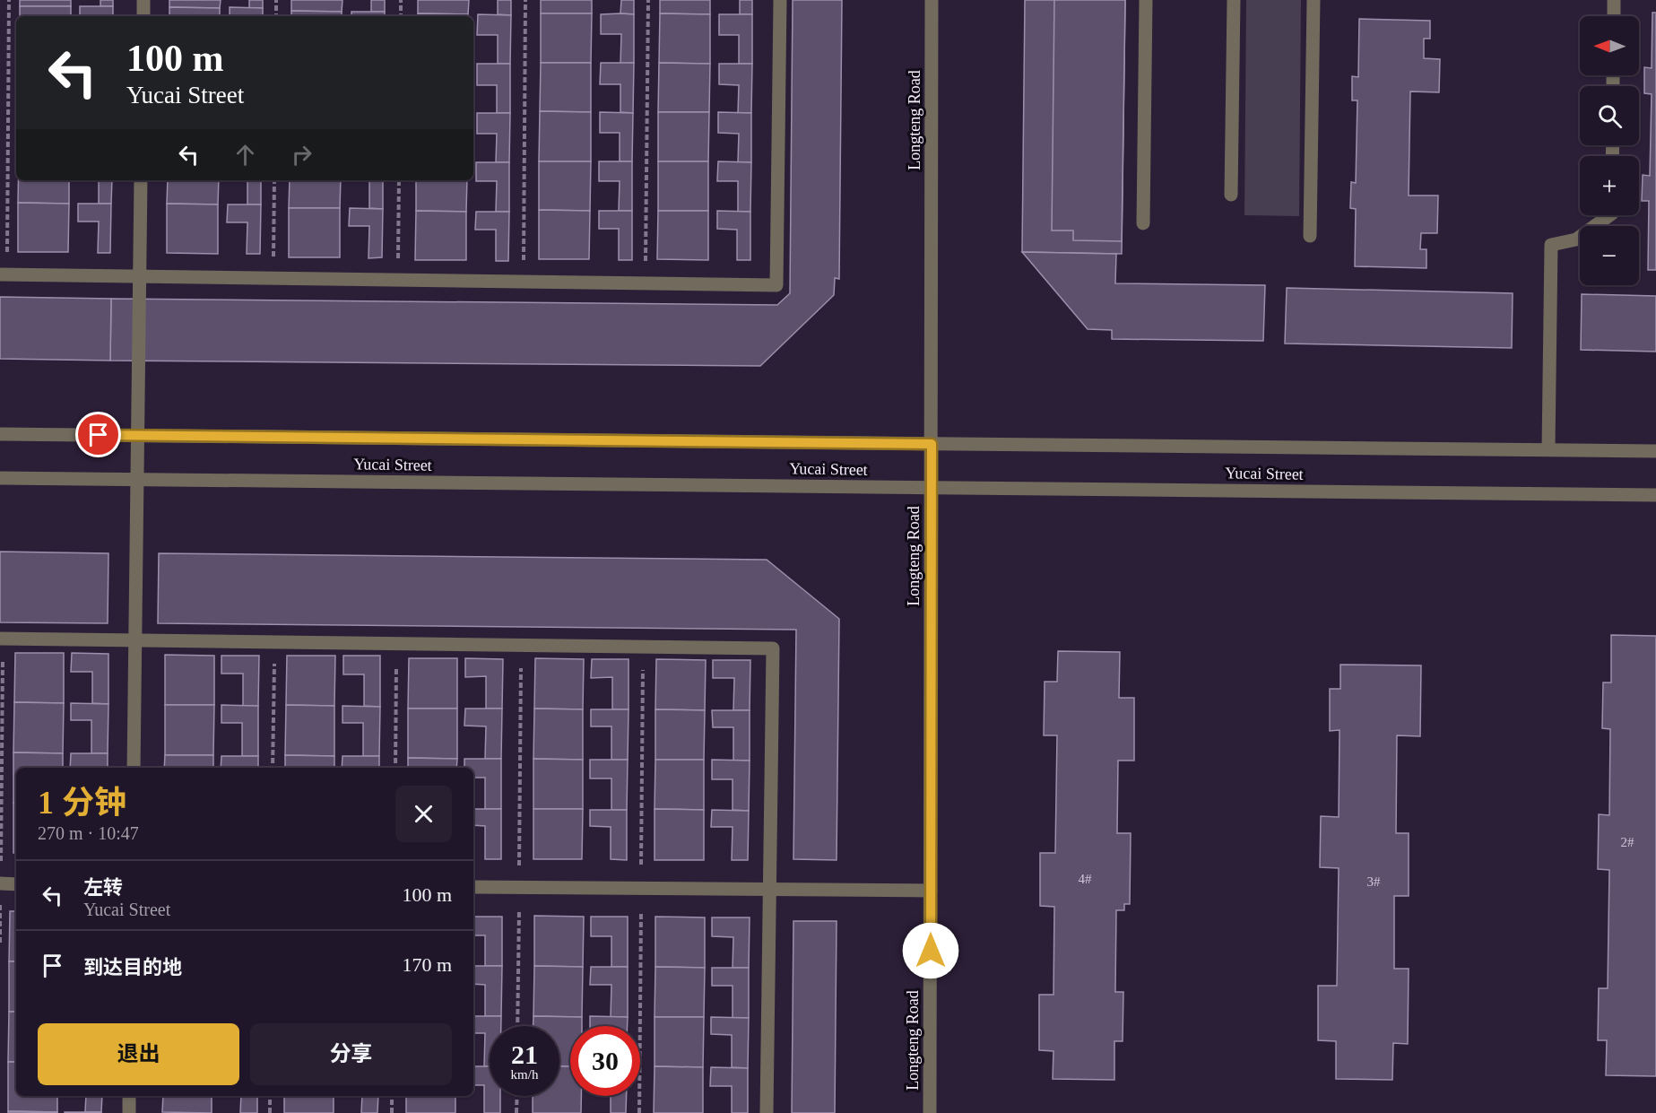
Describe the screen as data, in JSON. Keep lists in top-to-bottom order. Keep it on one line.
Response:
{"streets":{"street":["Longteng Road","Yucai Street"]},"crossings":[["Longteng Road","Yucai Street"]],"house_numbers":["2#","4#","3#"],"north":"left","page":{"map_buttons":["+","−"],"turn":["100 m","Yucai Street"],"heading":["1 分钟","270 m · 10:47"],"list":[{"name":"左转","note":"Yucai Street","value":"100 m"},{"name":"到达目的地","value":"170 m"}],"buttons":["退出","分享"],"speed":"21 km/h","limit":"30"}}
